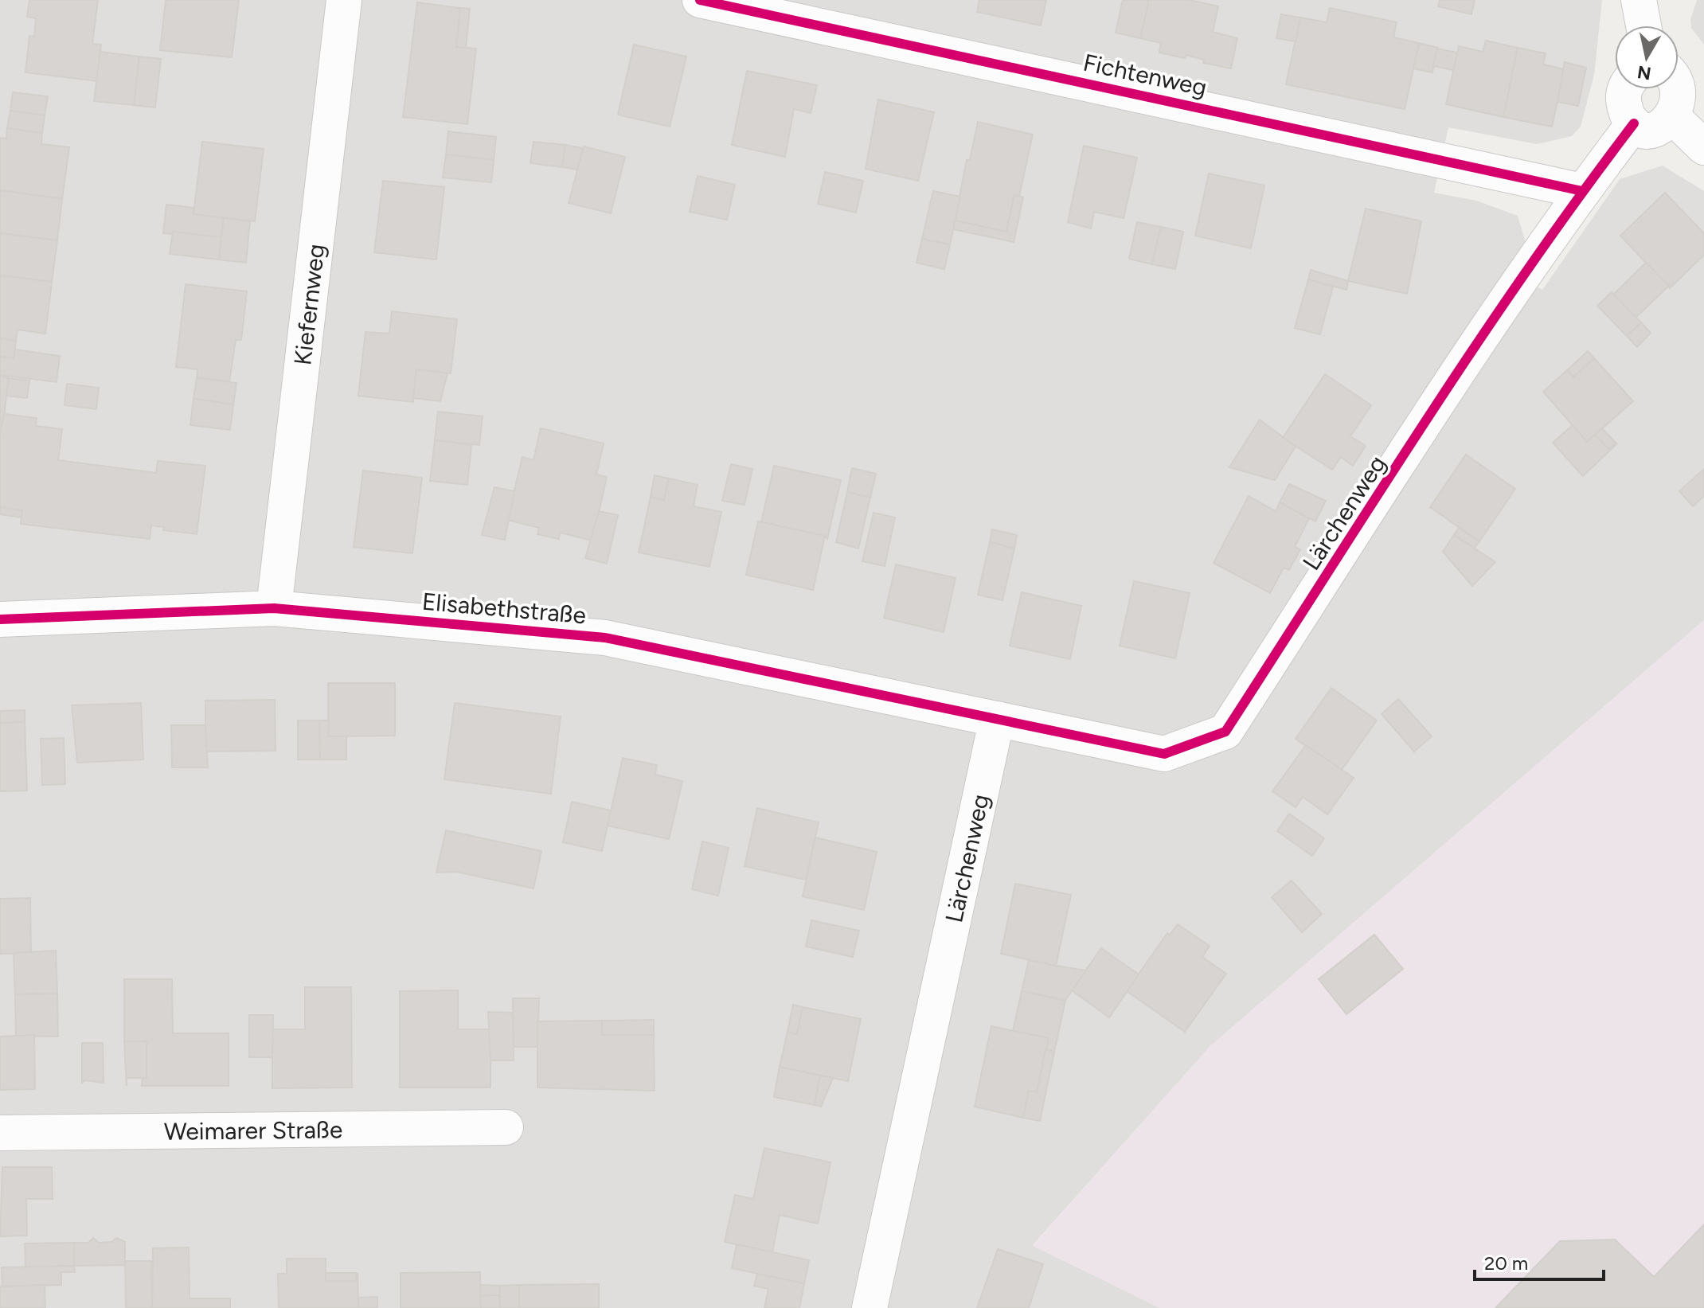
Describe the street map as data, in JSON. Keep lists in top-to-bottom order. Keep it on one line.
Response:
{"streets":{"street":["Fichtenweg","Kiefernweg","Lärchenweg","Elisabethstraße","Weimarer Straße"]},"crossings":[["Fichtenweg","Lärchenweg"],["Kiefernweg","Elisabethstraße"],["Lärchenweg","Elisabethstraße"]],"scale_bar":"20 m","north":"bottom"}
